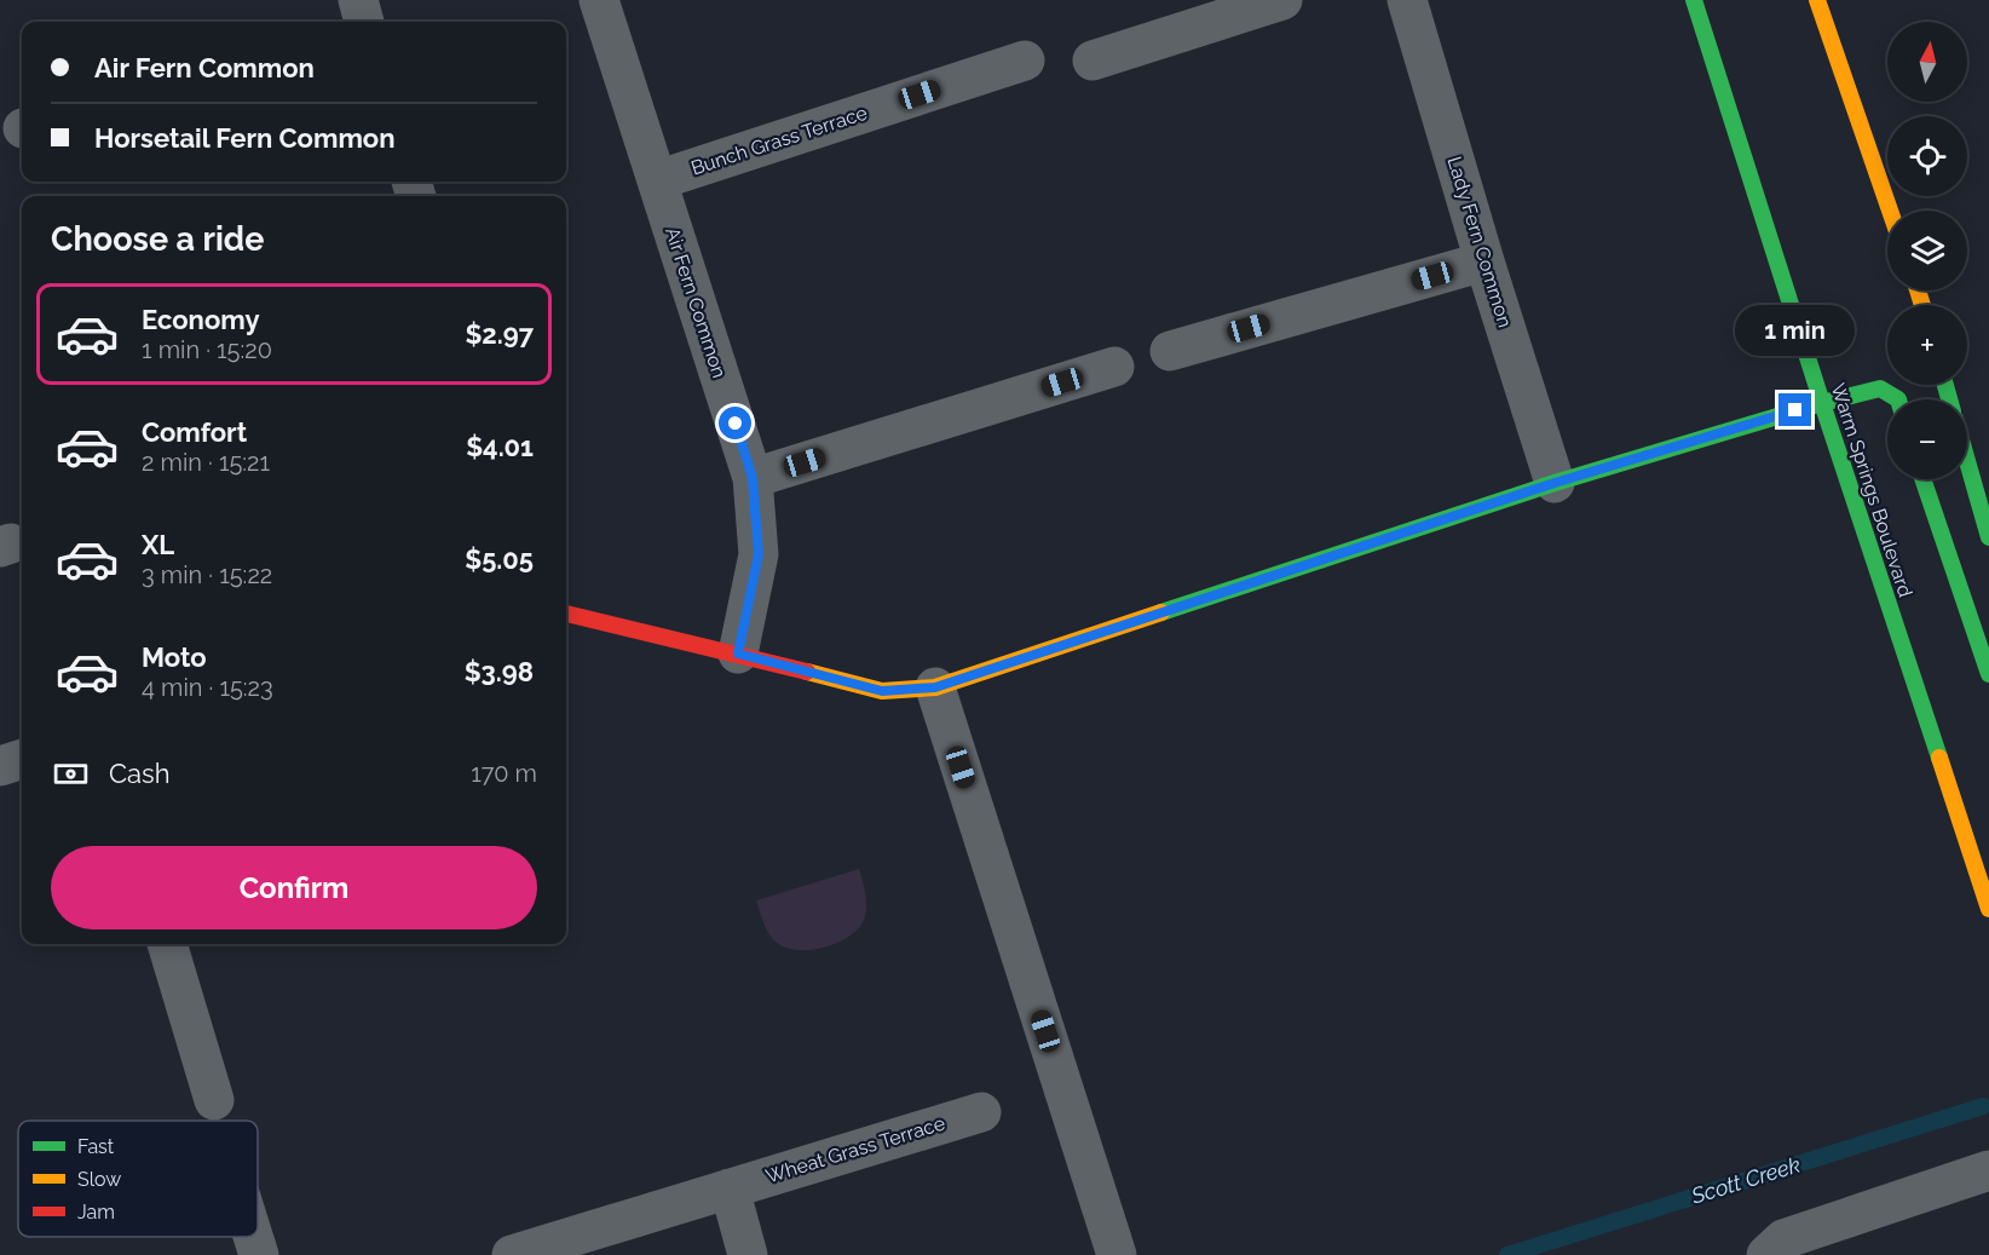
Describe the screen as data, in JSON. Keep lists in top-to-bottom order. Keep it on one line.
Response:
{"streets":{"main road":["Warm Springs Boulevard"],"street":["Bunch Grass Terrace","Lady Fern Common","Air Fern Common","Wheat Grass Terrace"]},"crossings":[["Bunch Grass Terrace","Air Fern Common"]],"water":["Scott Creek"],"legend":["Fast","Slow","Jam"],"north":"top","page":{"map_buttons":["+","−"],"banner":["Air Fern Common","Horsetail Fern Common"],"heading":"Choose a ride","list":[{"name":"Economy","note":"1 min · 15:20","value":"$2.97"},{"name":"Comfort","note":"2 min · 15:21","value":"$4.01"},{"name":"XL","note":"3 min · 15:22","value":"$5.05"},{"name":"Moto","note":"4 min · 15:23","value":"$3.98"}],"bubble":"1 min","pay":["Cash","170 m"],"buttons":"Confirm"}}
